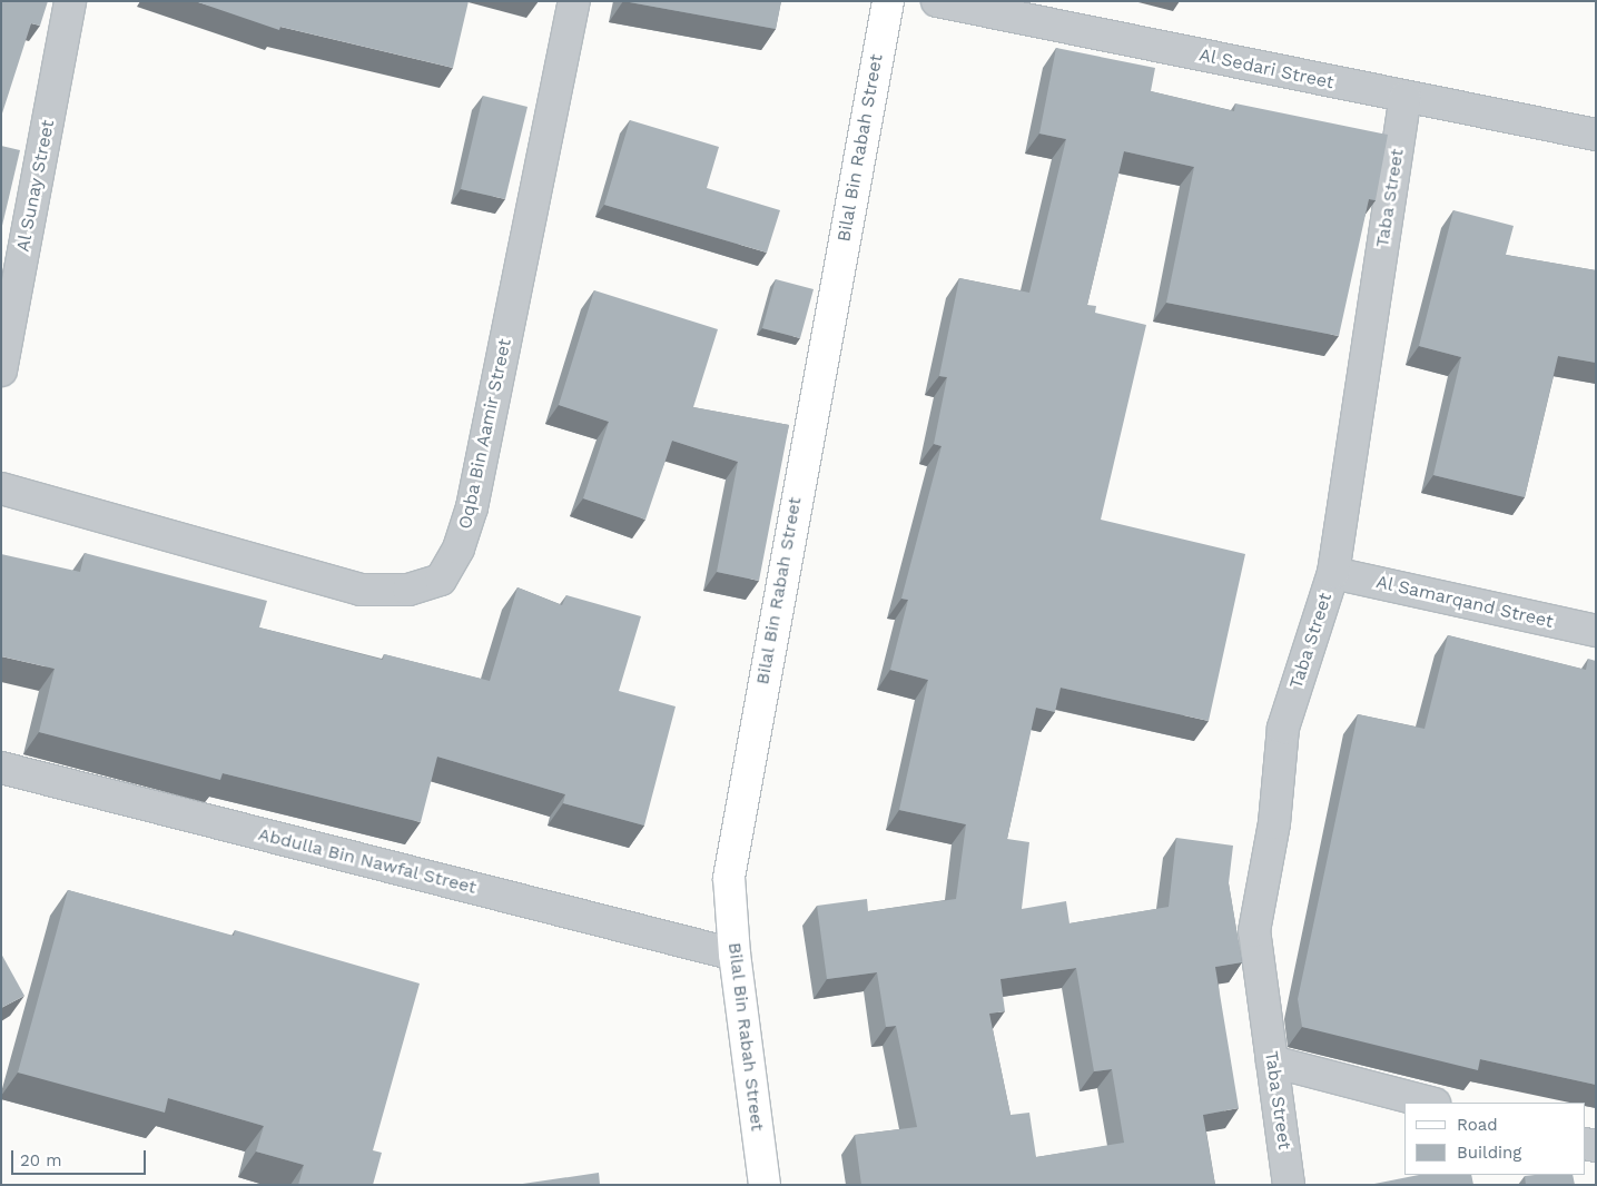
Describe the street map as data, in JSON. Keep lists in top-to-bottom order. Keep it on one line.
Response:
{"streets":{"street":["Al Sedari Street","Bilal Bin Rabah Street","Al Sunay Street","Taba Street","Oqba Bin Aamir Street","Al Samarqand Street","Abdulla Bin Nawfal Street"]},"crossings":[["Al Sedari Street","Taba Street"],["Bilal Bin Rabah Street","Abdulla Bin Nawfal Street"],["Taba Street","Al Samarqand Street"]],"legend":["Road","Building"],"scale_bar":"20 m"}
